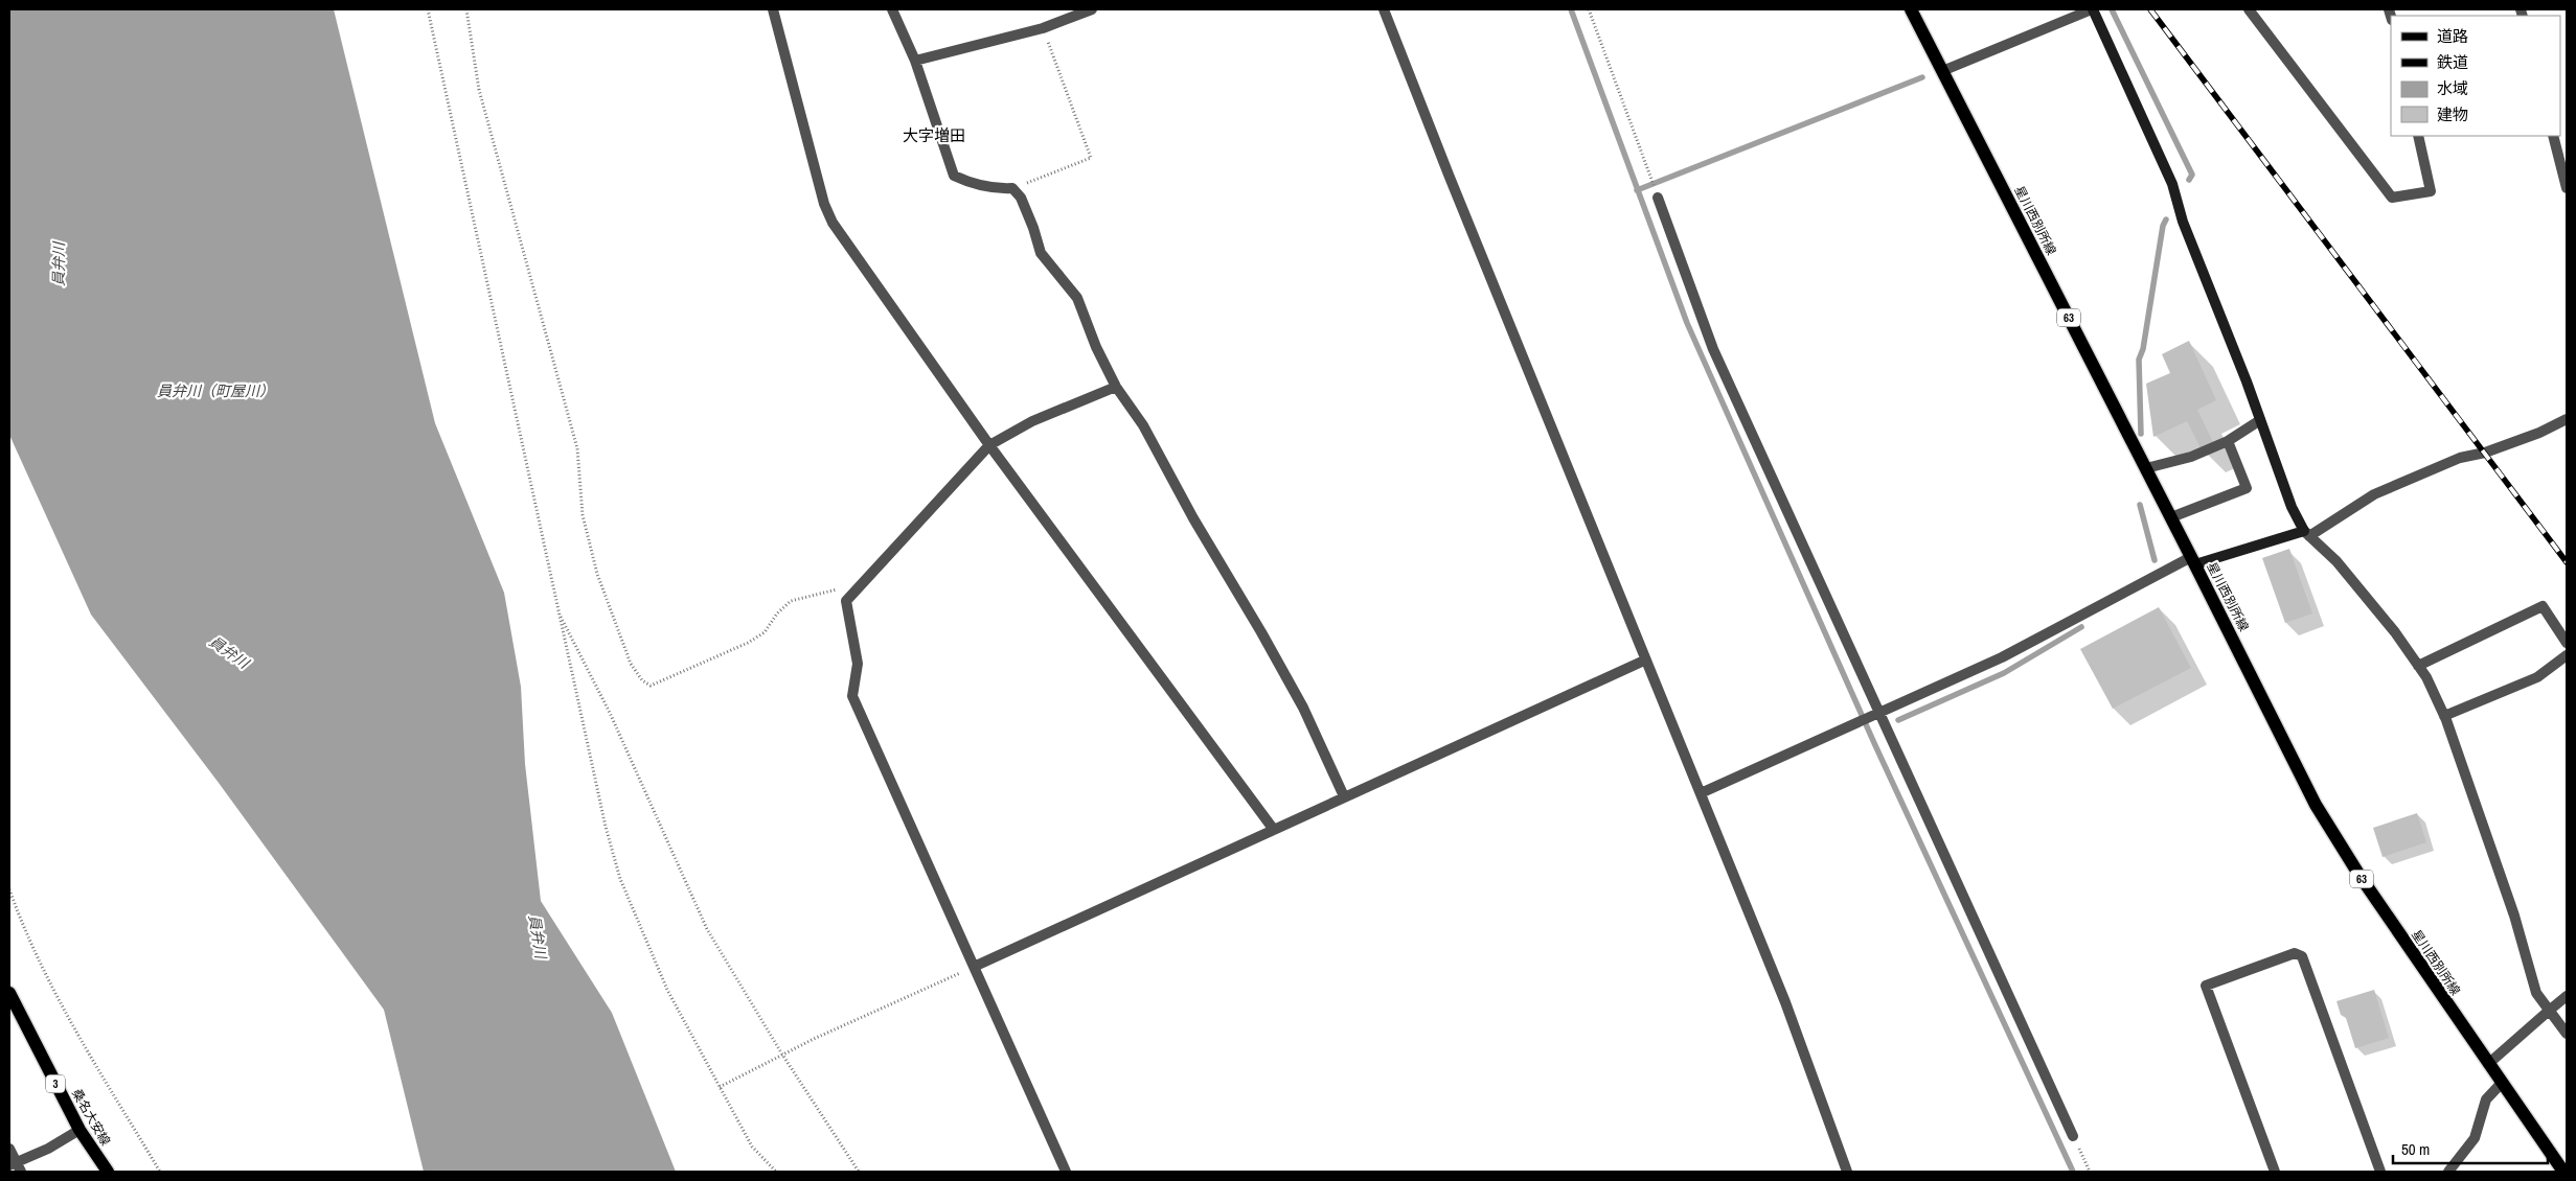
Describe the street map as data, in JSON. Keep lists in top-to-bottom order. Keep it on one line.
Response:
{"streets":{"main road":["星川西別所線","63","3","桑名大安線"]},"districts":["大字増田"],"water":["員弁川","員弁川（町屋川）"],"legend":["道路","鉄道","水域","建物"],"scale_bar":"50 m"}
